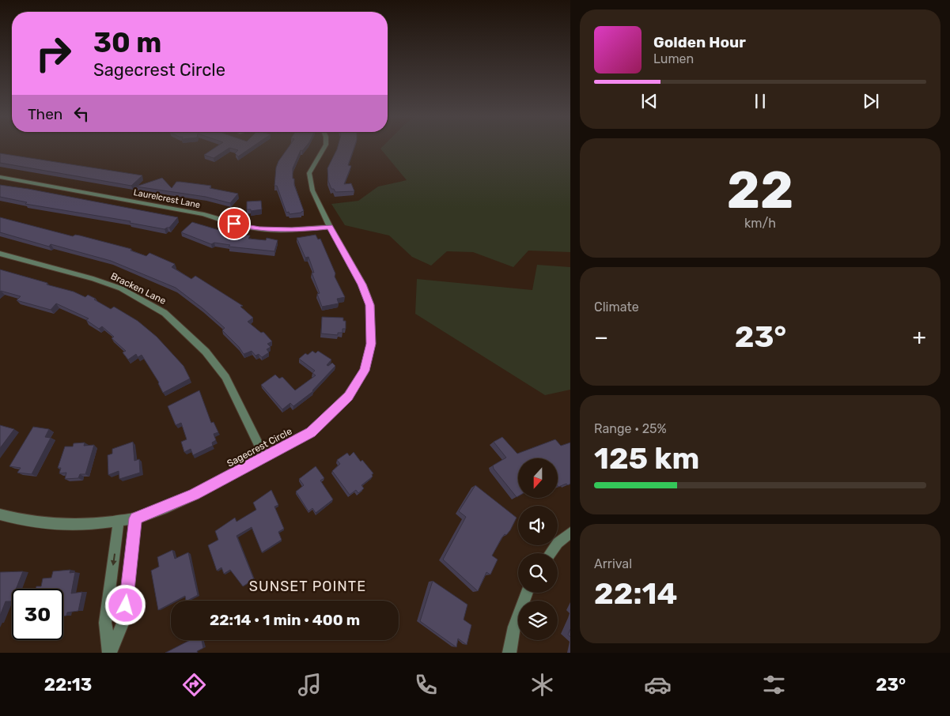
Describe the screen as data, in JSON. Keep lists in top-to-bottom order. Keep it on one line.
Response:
{"streets":{"street":["Laurelcrest Lane","Bracken Lane","Sagecrest Circle"]},"crossings":[["Laurelcrest Lane","Sagecrest Circle"],["Bracken Lane","Sagecrest Circle"]],"districts":["SUNSET POINTE"],"north":"bottom","page":{"turn":["30 m","Sagecrest Circle"],"song":["Golden Hour","Lumen"],"then":"Then","tile":[["22","km/h"],"Climate",["Range · 25%","125 km"],["Arrival","22:14"]],"heat":["−","23°","+"],"limit":"30","trip":"22:14 · 1 min · 400 m","tabs":["22:13","23°"]}}
